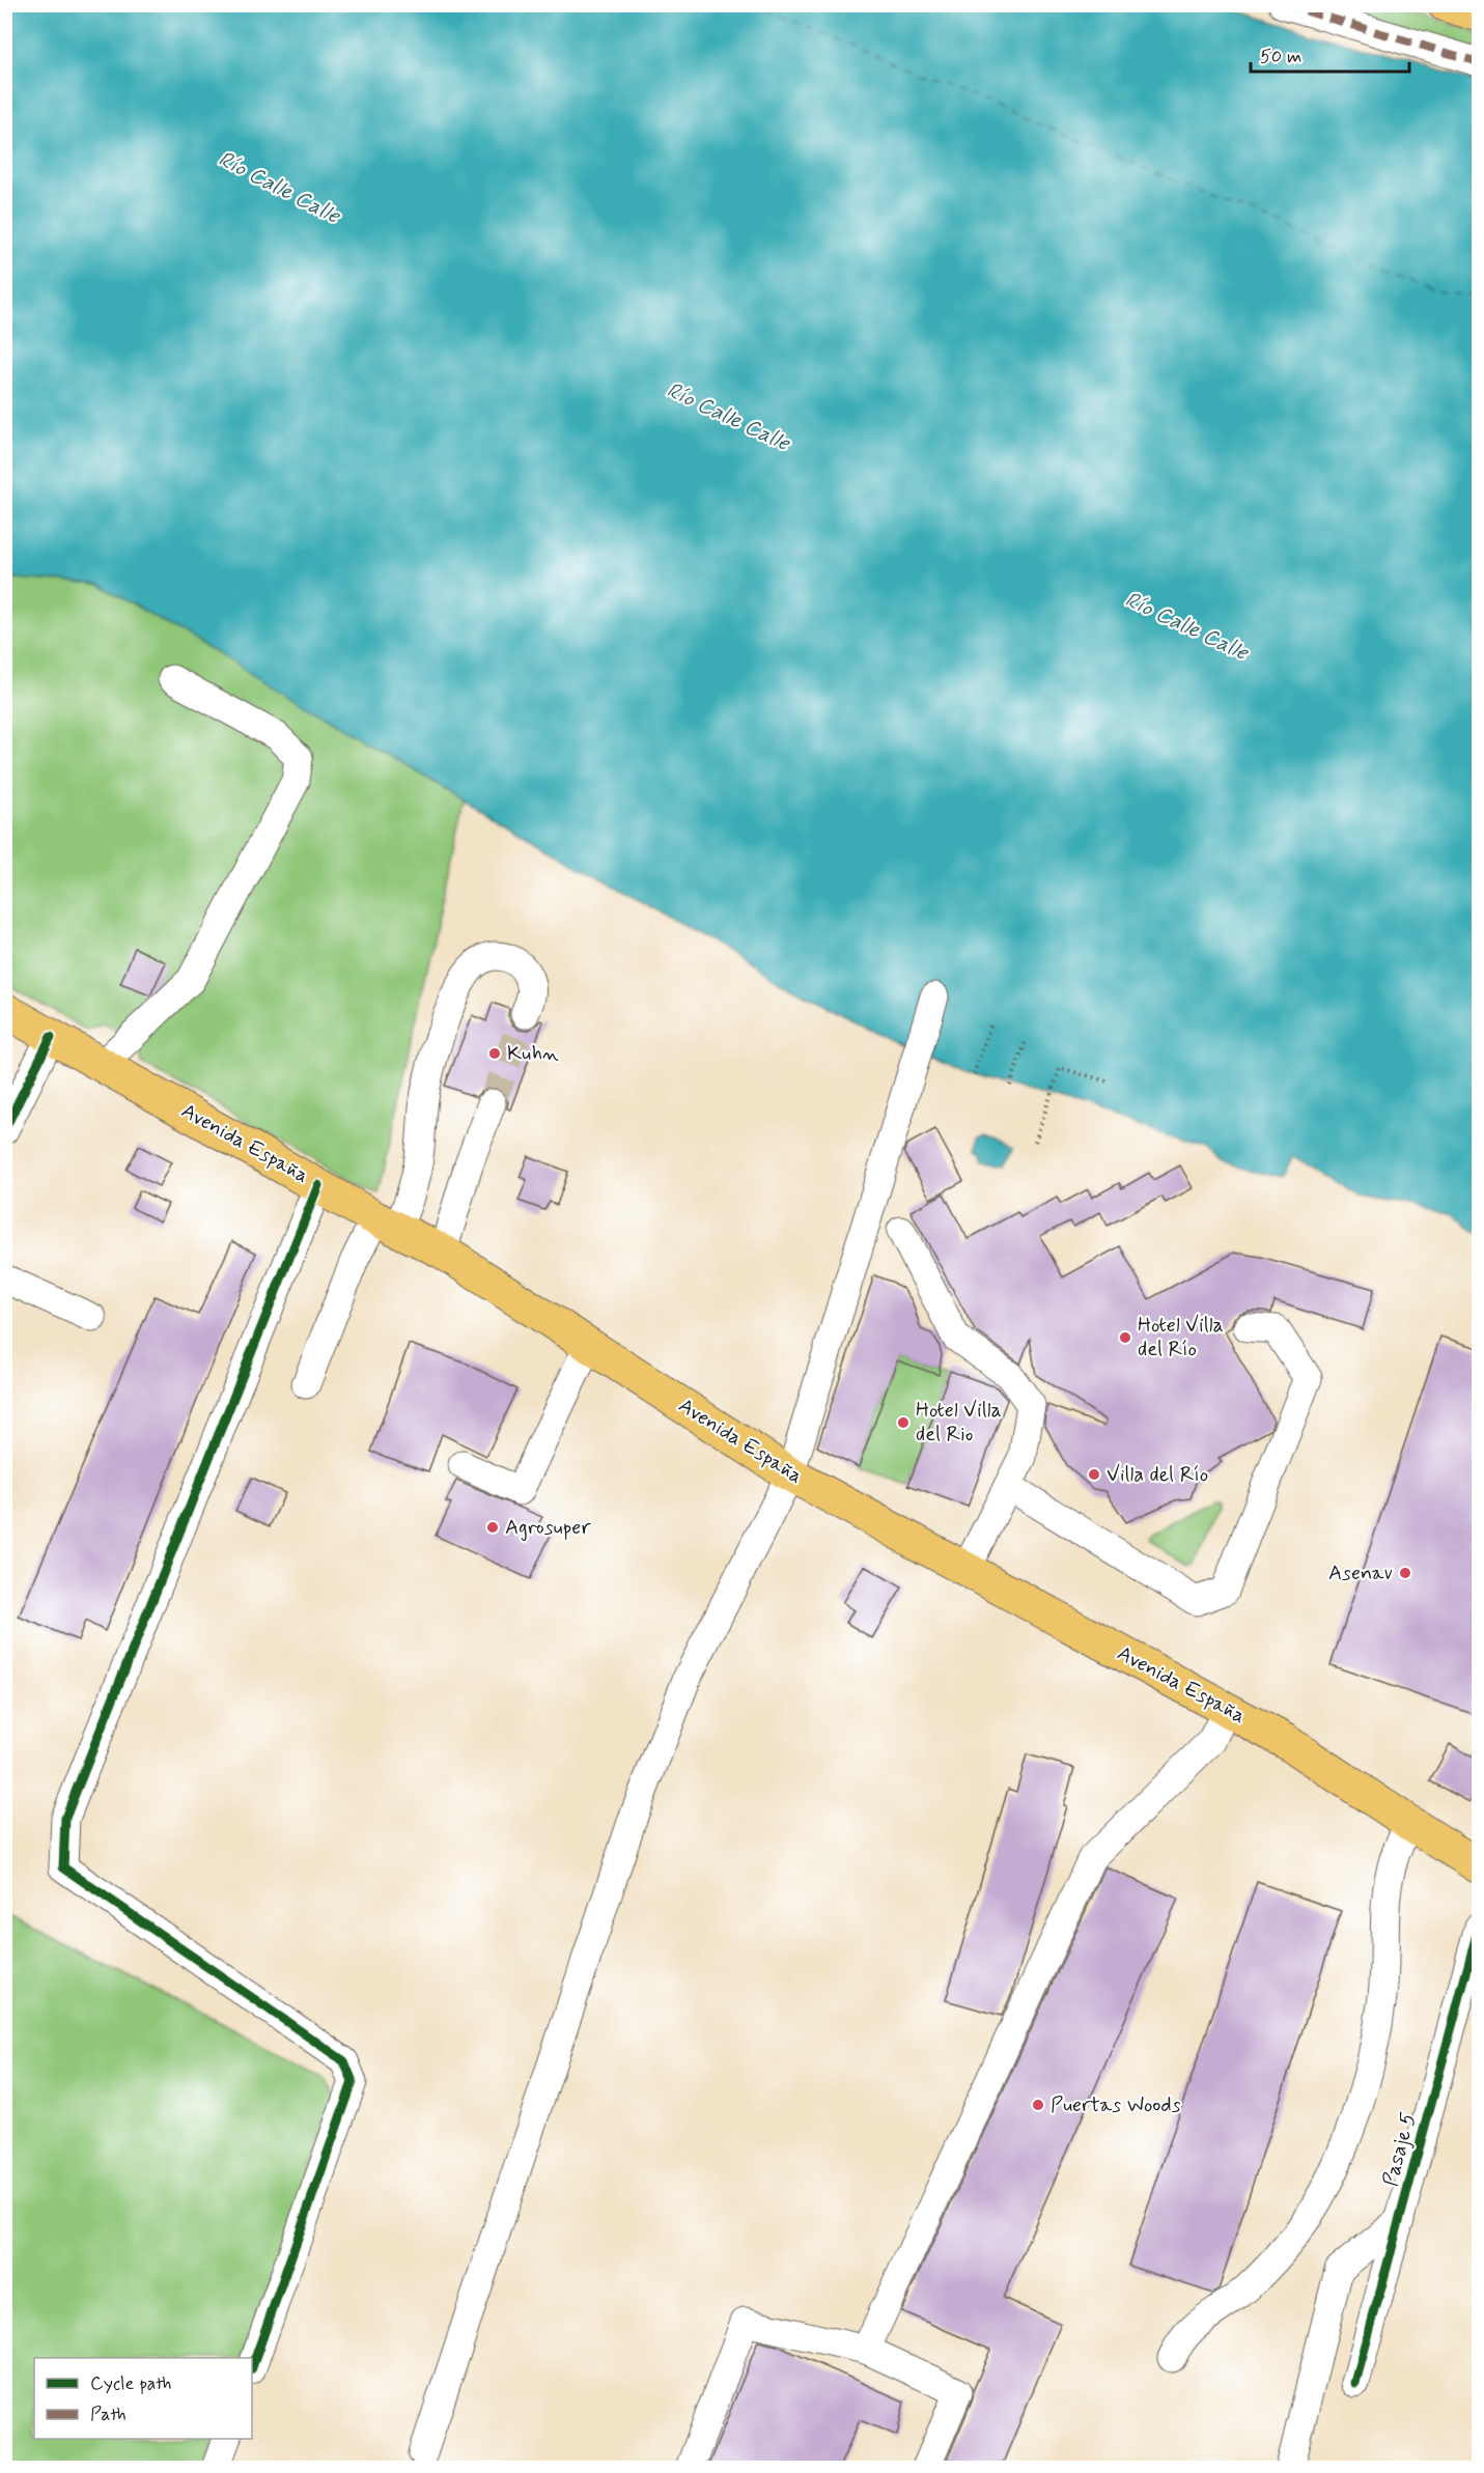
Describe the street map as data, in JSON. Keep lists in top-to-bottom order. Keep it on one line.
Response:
{"streets":{"main road":["Avenida España"],"street":["Pasaje 5"]},"water":["Río Calle Calle"],"places":["Kuhn","Hotel Villa del Río","Hotel Villa del Rio","Villa del Río","Agrosuper","Asenav","Puertas Woods"],"legend":["Cycle path","Path"],"scale_bar":"50 m"}
